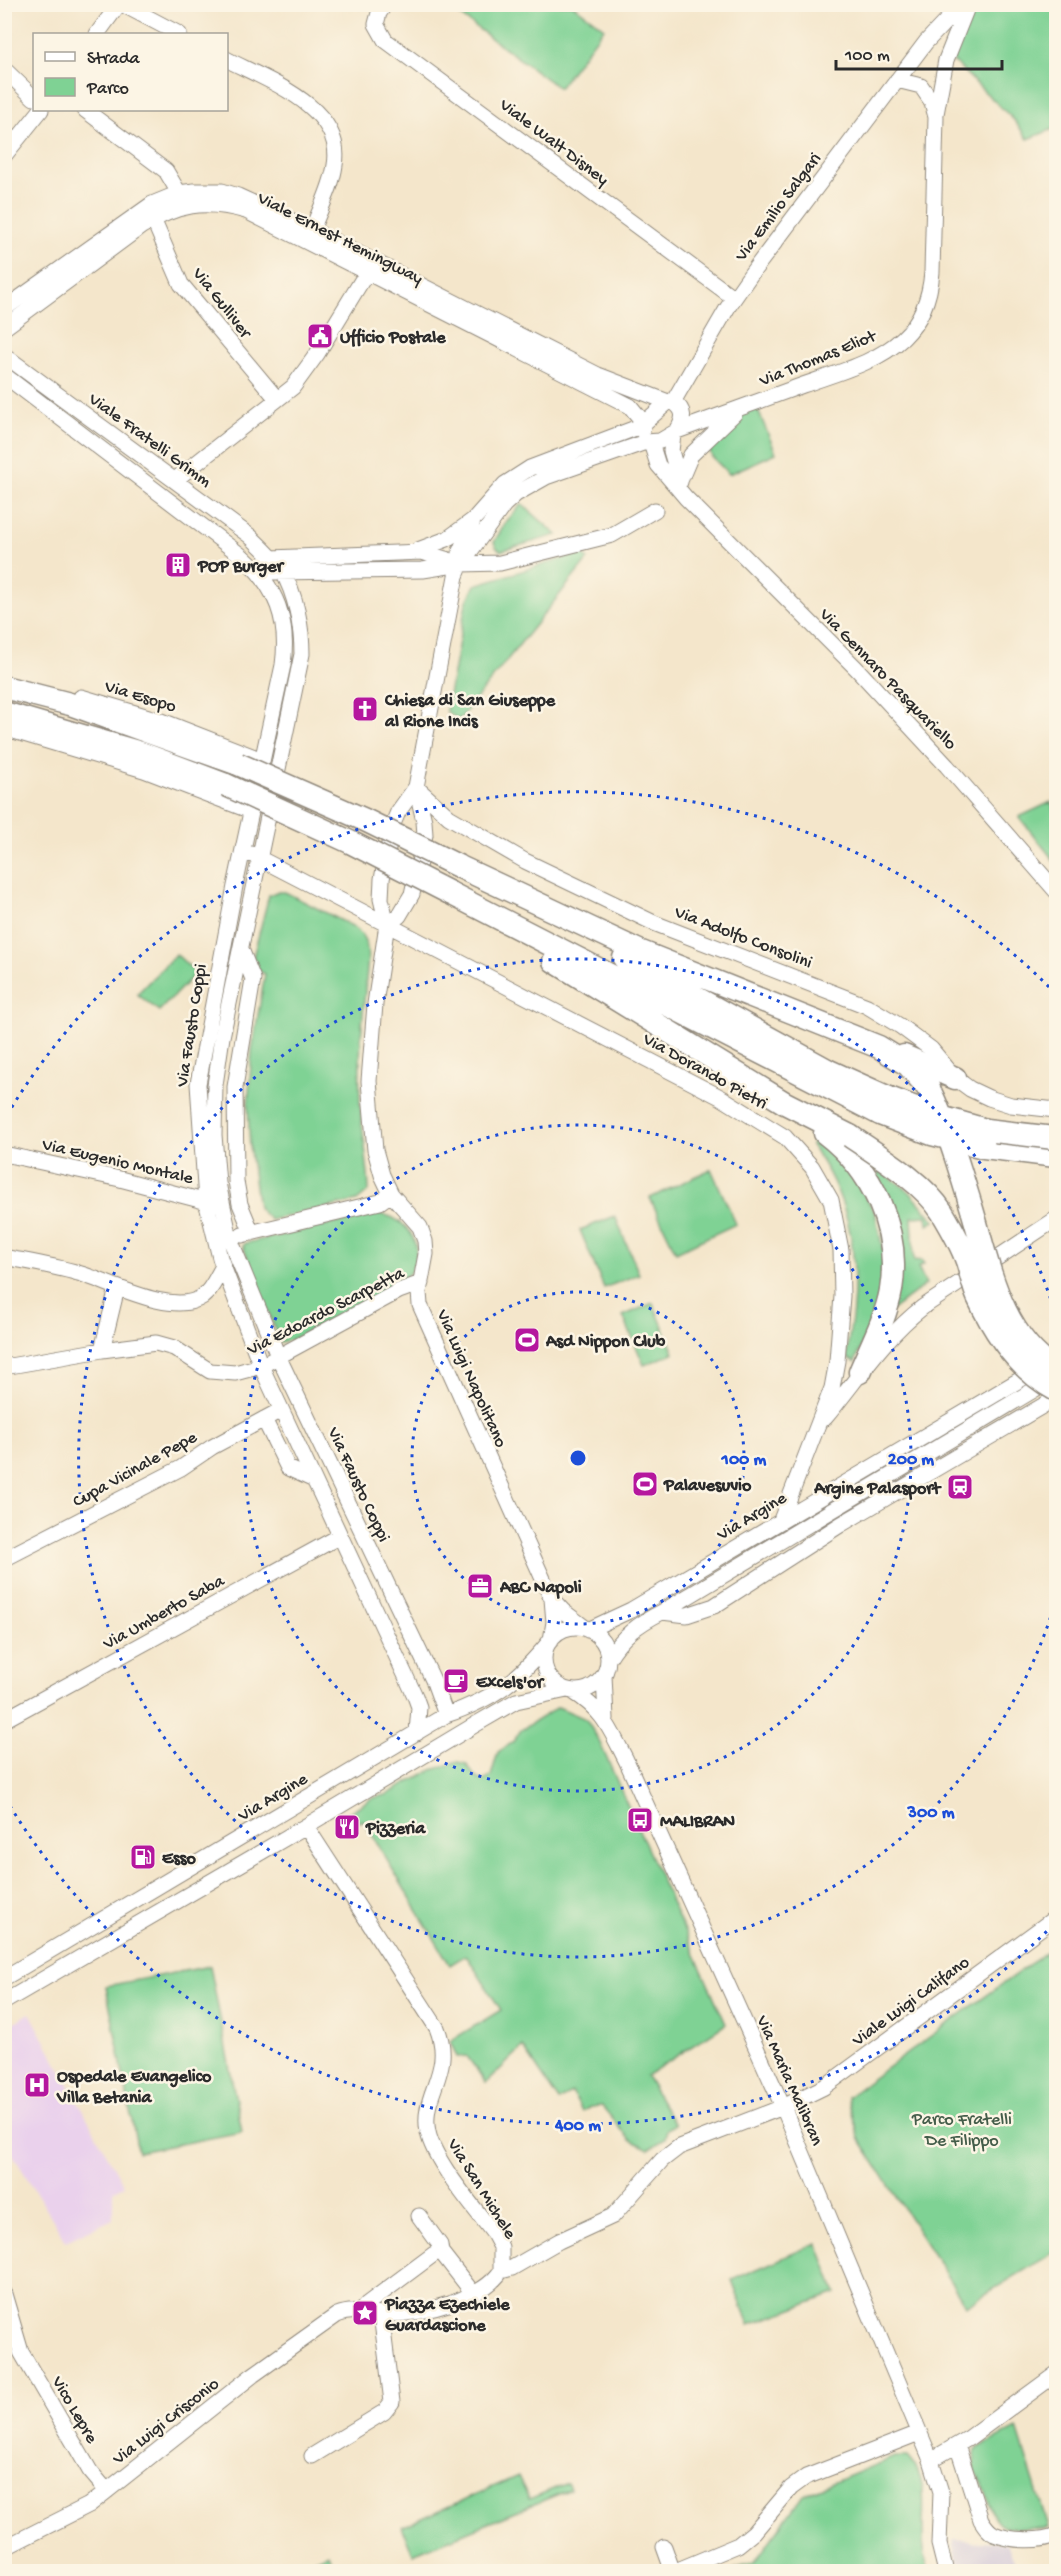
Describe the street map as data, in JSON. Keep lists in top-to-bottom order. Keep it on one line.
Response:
{"streets":{"street":["Viale Walt Disney","Via Emilio Salgari","Viale Ernest Hemingway","Via Gulliver","Via Thomas Eliot","Viale Fratelli Grimm","Via Gennaro Pasquariello","Via Esopo","Via Adolfo Consolini","Via Fausto Coppi","Via Dorando Pietri","Via Eugenio Montale","Via Edoardo Scarpetta","Via Luigi Napolitano","Cupa Vicinale Pepe","Via Argine","Via Umberto Saba","Viale Luigi Califano","Via Maria Malibran","Via San Michele","Vico Lepre","Via Luigi Crisconio"]},"crossings":[["Viale Walt Disney","Via Emilio Salgari"],["Via Emilio Salgari","Viale Ernest Hemingway"],["Via Emilio Salgari","Via Thomas Eliot"],["Viale Ernest Hemingway","Via Gulliver"],["Viale Ernest Hemingway","Via Gennaro Pasquariello"],["Viale Fratelli Grimm","Via Fausto Coppi"],["Via Esopo","Via Fausto Coppi"],["Via Adolfo Consolini","Via Luigi Napolitano"],["Via Fausto Coppi","Via Dorando Pietri"],["Via Fausto Coppi","Via Eugenio Montale"],["Via Fausto Coppi","Via Edoardo Scarpetta"],["Via Fausto Coppi","Cupa Vicinale Pepe"],["Via Fausto Coppi","Via Argine"],["Via Fausto Coppi","Via Umberto Saba"],["Via Dorando Pietri","Via Luigi Napolitano"],["Via Dorando Pietri","Via Argine"],["Via Edoardo Scarpetta","Via Luigi Napolitano"],["Via Luigi Napolitano","Via Argine"],["Via Luigi Napolitano","Via Maria Malibran"],["Via Argine","Via Maria Malibran"],["Viale Luigi Califano","Via Maria Malibran"],["Viale Luigi Califano","Via San Michele"],["Vico Lepre","Via Luigi Crisconio"]],"parks":["Parco Fratelli De Filippo"],"places":{"public building":["Ufficio Postale"],"building":["POP Burger"],"church":["Chiesa di San Giuseppe al Rione Incis"],"sports":["Asd Nippon Club","Palavesuvio"],"station":["Argine Palasport"],"office":["ABC Napoli"],"cafe":["Excels'or"],"bus stop":["MALIBRAN"],"restaurant":["Pizzeria"],"fuel station":["Esso"],"hospital":["Ospedale Evangelico Villa Betania"],"place":["Piazza Ezechiele Guardascione"]},"legend":["Strada","Parco"],"scale_bar":"100 m","rings":["100 m","200 m","300 m","400 m"]}
